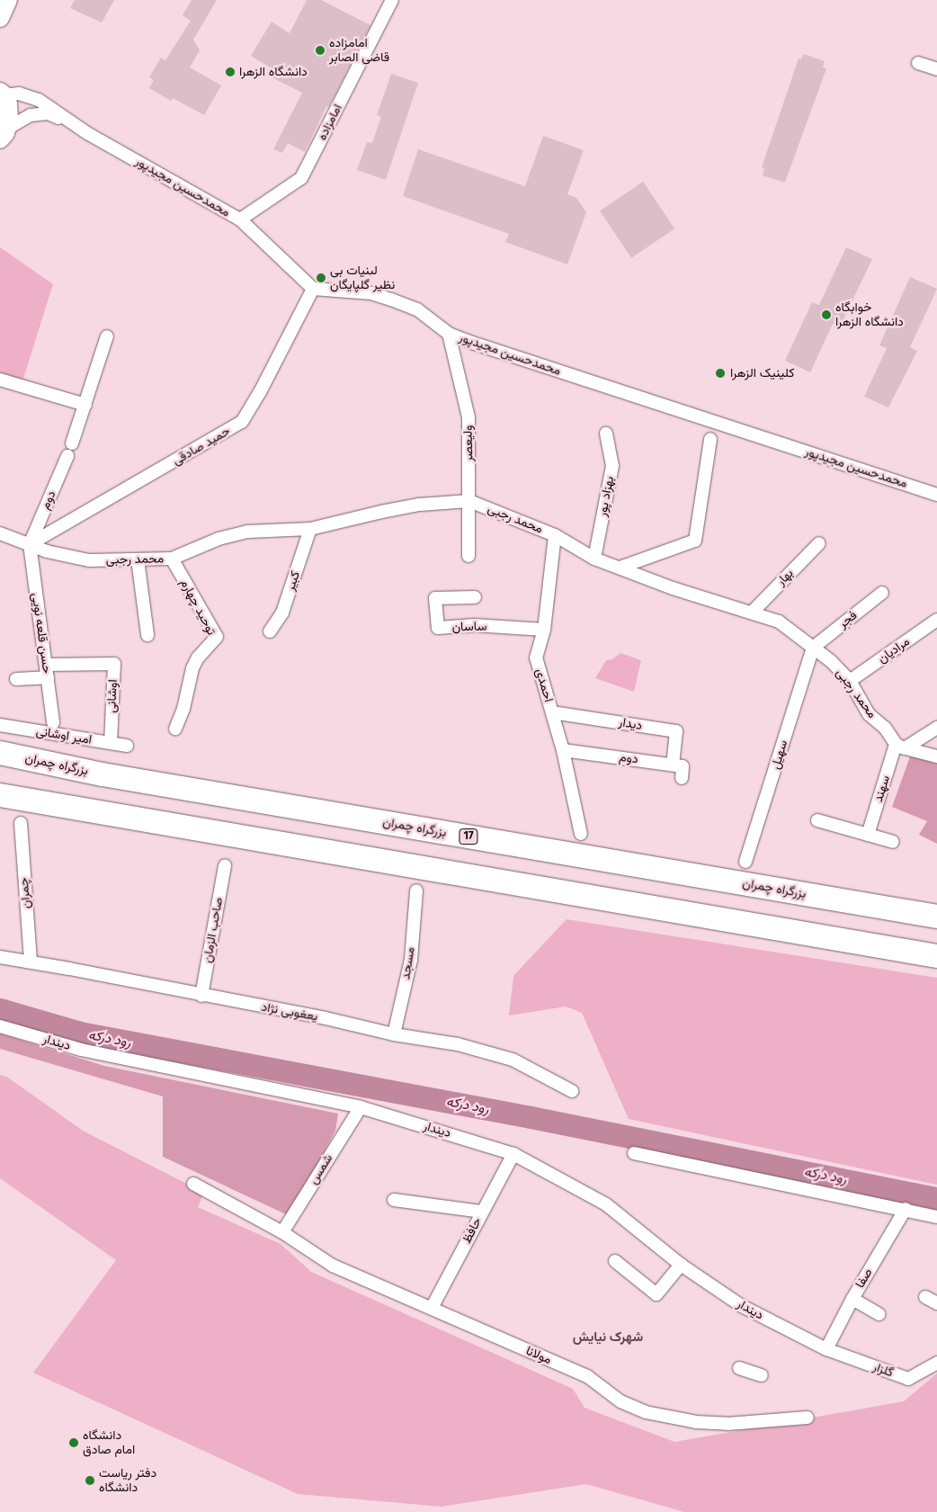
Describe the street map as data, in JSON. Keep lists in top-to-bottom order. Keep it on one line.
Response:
{"streets":{"highway":["بزرگراه چمران","17"],"street":["امامزاده","محمدحسین مجیدپور","ولیعصر","حمید صادقی","بهزاد پور","دوم","محمد رجبی","بهار","کبیر","توحید چهارم","فجر","ساسان","حسن قلعه نویی","مرادیان","احمدی","اوشانی","دیدار","امیر اوشانی","سهیل","سهند","چمران","صاحب الزمان","مسجد","یعغوبی نژاد","دیندار","شمس","حافظ","صفا","مولانا","گلزار"]},"crossings":[["امامزاده","محمدحسین مجیدپور"],["محمدحسین مجیدپور","ولیعصر"],["محمدحسین مجیدپور","حمید صادقی"],["ولیعصر","محمد رجبی"],["حمید صادقی","دوم"],["حمید صادقی","محمد رجبی"],["حمید صادقی","حسن قلعه نویی"],["بهزاد پور","محمد رجبی"],["دوم","محمد رجبی"],["دوم","حسن قلعه نویی"],["دوم","احمدی"],["دوم","دیدار"],["محمد رجبی","بهار"],["محمد رجبی","کبیر"],["محمد رجبی","توحید چهارم"],["محمد رجبی","فجر"],["محمد رجبی","حسن قلعه نویی"],["محمد رجبی","مرادیان"],["محمد رجبی","احمدی"],["محمد رجبی","سهیل"],["محمد رجبی","سهند"],["فجر","سهیل"],["ساسان","احمدی"],["حسن قلعه نویی","اوشانی"],["احمدی","دیدار"],["اوشانی","امیر اوشانی"],["چمران","یعغوبی نژاد"],["صاحب الزمان","یعغوبی نژاد"],["مسجد","یعغوبی نژاد"],["دیندار","شمس"],["دیندار","حافظ"],["دیندار","صفا"],["دیندار","گلزار"],["شمس","مولانا"],["حافظ","مولانا"],["صفا","گلزار"]],"districts":["شهرک نیایش"],"water":["رود درکه"],"places":["امامزاده قاضی الصابر","دانشگاه الزهرا","لبنیات بی نظیر گلپایگان","خوابگاه دانشگاه الزهرا","کلینیک الزهرا","دانشگاه امام صادق","دفتر ریاست دانشگاه"]}
